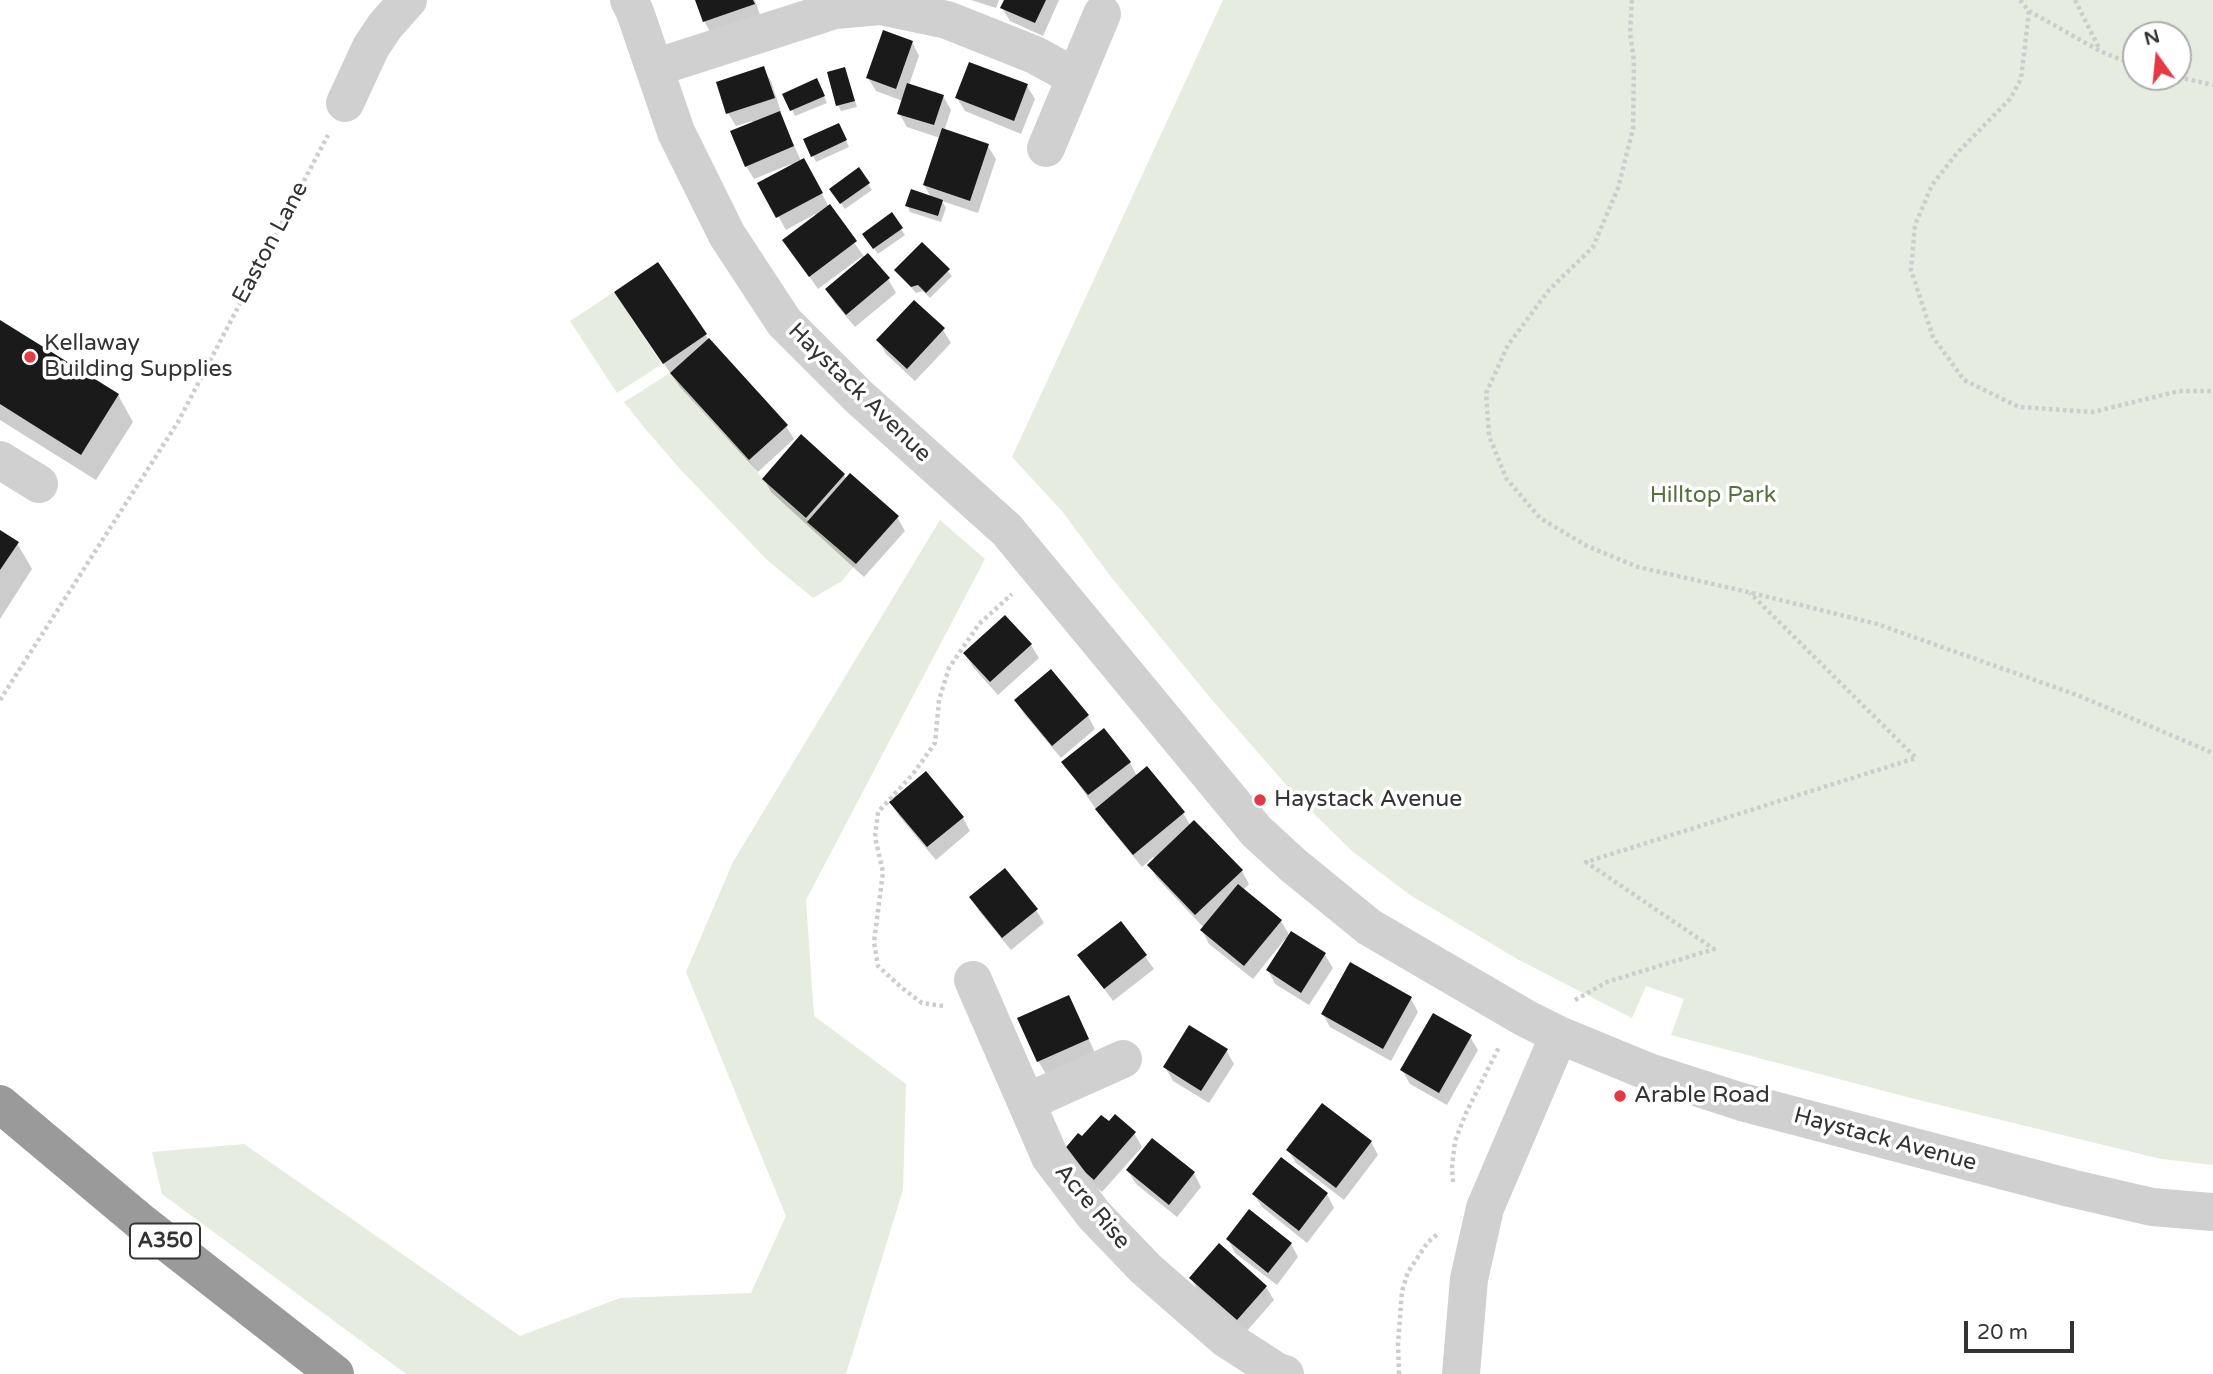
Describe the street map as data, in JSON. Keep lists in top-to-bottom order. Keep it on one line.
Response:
{"streets":{"highway":["A350"],"street":["Haystack Avenue","Acre Rise"],"path":["Easton Lane"]},"parks":["Hilltop Park"],"places":["Kellaway Building Supplies","Haystack Avenue","Arable Road"],"scale_bar":"20 m","north":"top"}
